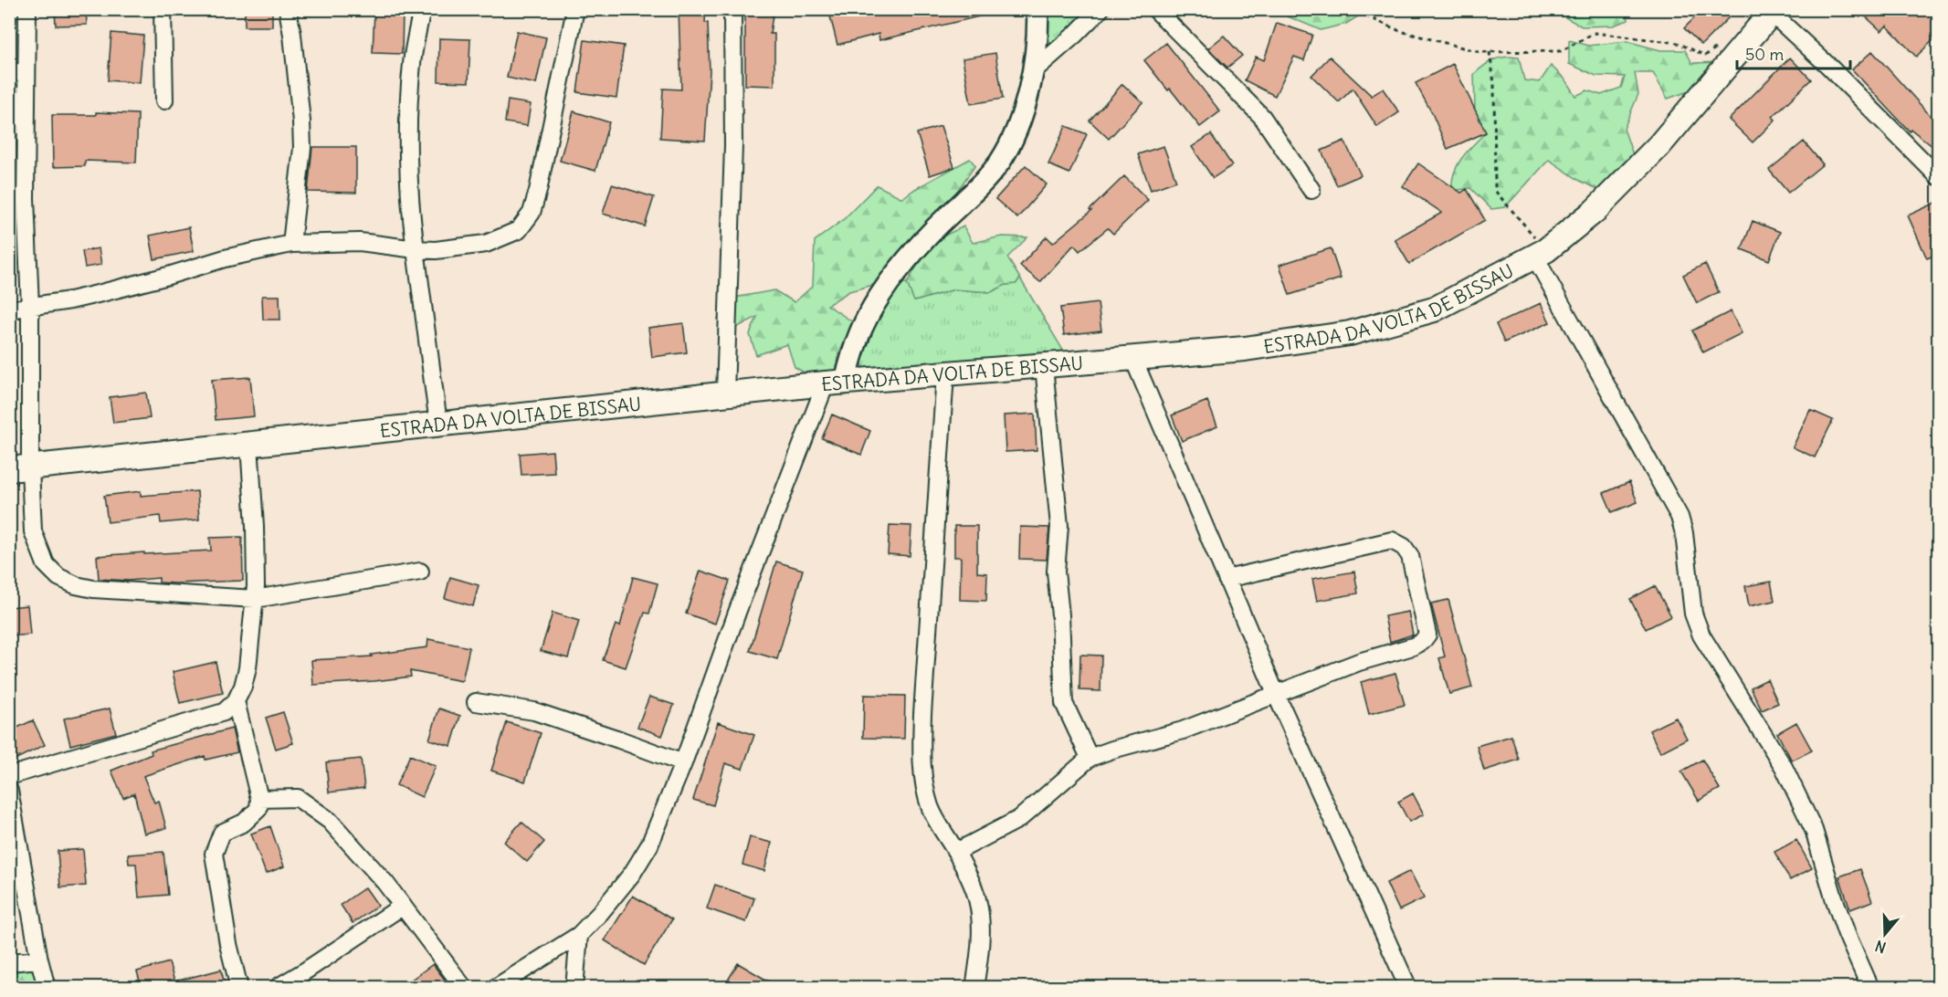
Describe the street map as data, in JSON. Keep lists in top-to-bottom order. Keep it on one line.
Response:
{"streets":{"main road":["ESTRADA DA VOLTA DE BISSAU"]},"scale_bar":"50 m","north":"bottom"}
